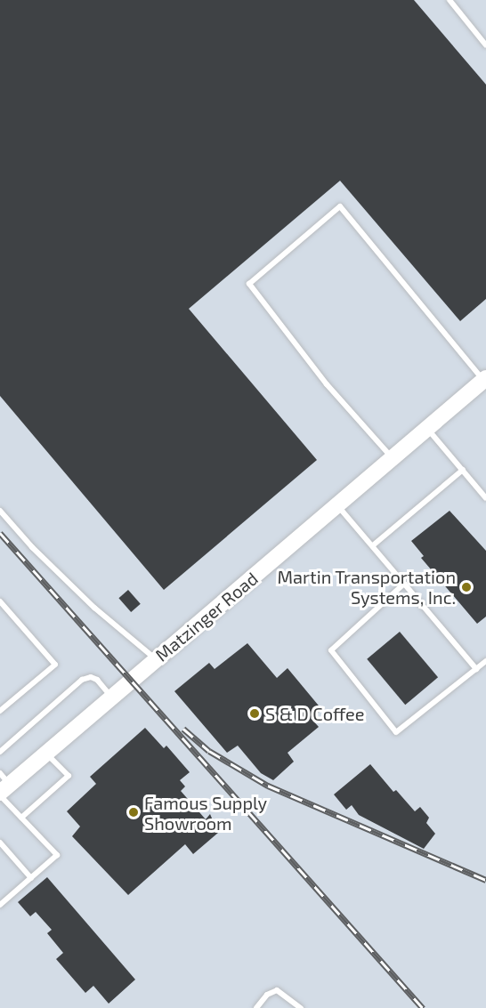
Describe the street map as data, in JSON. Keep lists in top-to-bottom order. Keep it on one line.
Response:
{"streets":{"street":["Matzinger Road"]},"places":["Martin Transportation Systems, Inc.","S & D Coffee","Famous Supply Showroom"]}
